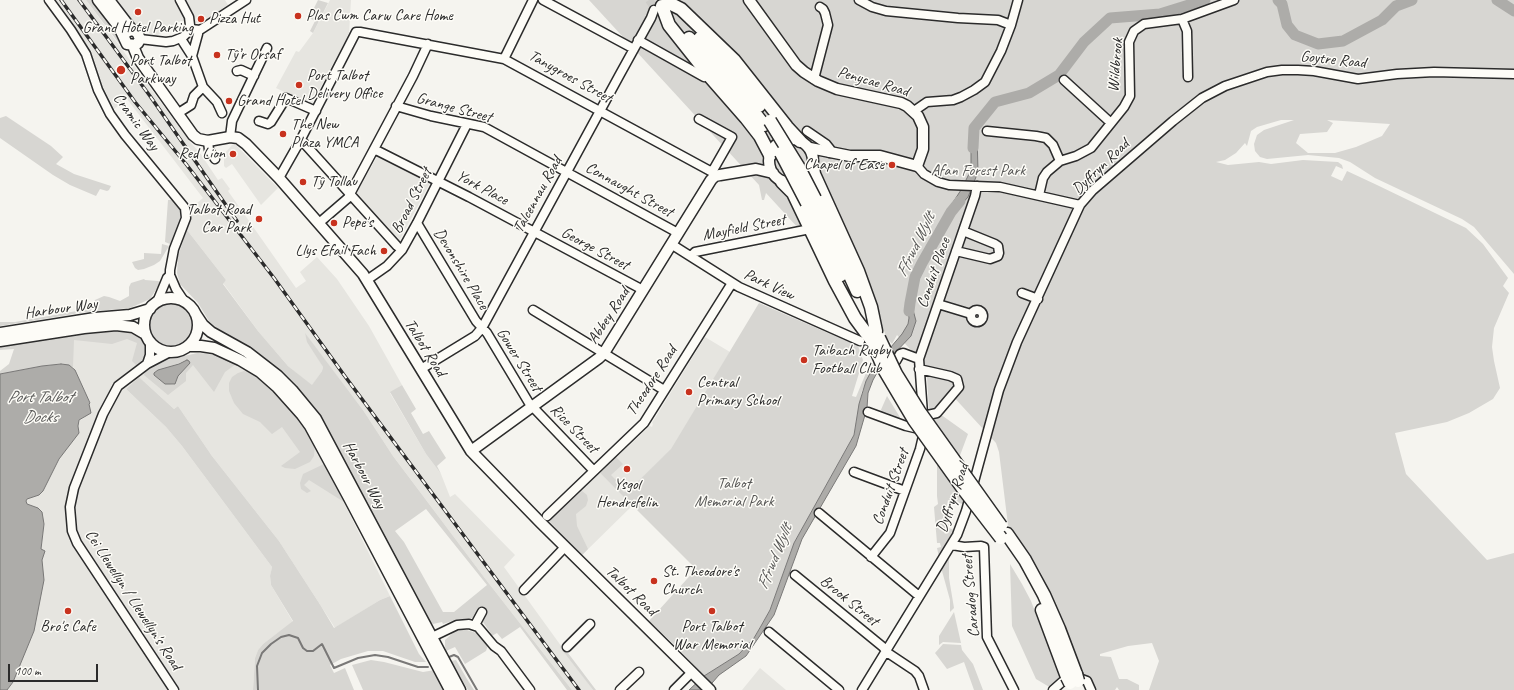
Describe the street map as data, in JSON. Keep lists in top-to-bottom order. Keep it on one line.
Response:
{"streets":{"main road":["Penycae Road","Harbour Way","Abbey Road","Talbot Road"],"street":["Goytre Road","Wildbrook","Tanygroes Street","Grange Street","Cramic Way","Dyffryn Road","York Place","Connaught Street","Talcennau Road","Broad Street","Mayfield Street","George Street","Devonshire Place","Conduit Place","Park View","Gower Street","Theodore Road","Rice Street","Conduit Street","Caradog Street","Cei Llewellyn / Llewellyn's Road","Brook Street"]},"crossings":[["Goytre Road","Dyffryn Road"],["Tanygroes Street","Talcennau Road"],["Tanygroes Street","Abbey Road"],["Grange Street","Connaught Street"],["Grange Street","Talcennau Road"],["Grange Street","Broad Street"],["Dyffryn Road","Caradog Street"],["Dyffryn Road","Brook Street"],["York Place","Talcennau Road"],["York Place","Broad Street"],["York Place","George Street"],["Connaught Street","Talcennau Road"],["Connaught Street","Abbey Road"],["Talcennau Road","George Street"],["Talcennau Road","Devonshire Place"],["Talcennau Road","Talbot Road"],["Talcennau Road","Gower Street"],["Broad Street","Devonshire Place"],["Broad Street","Talbot Road"],["Mayfield Street","Park View"],["George Street","Abbey Road"],["Devonshire Place","Gower Street"],["Conduit Place","Conduit Street"],["Park View","Abbey Road"],["Park View","Theodore Road"],["Harbour Way","Cei Llewellyn / Llewellyn's Road"],["Abbey Road","Talbot Road"],["Abbey Road","Gower Street"],["Abbey Road","Rice Street"],["Gower Street","Rice Street"],["Theodore Road","Rice Street"]],"water":["Ffrwd Wyllt","Port Talbot Docks"],"parks":["Afan Forest Park","Talbot Memorial Park"],"places":["Grand Hotel Parking","Plas Cwm Carw Care Home","Pizza Hut","Tŷ’r Orsaf","Port Talbot Parkway","Port Talbot Delivery Office","Grand Hotel","The New Plaza YMCA","Red Lion","Chapel of Ease","Tŷ Tollau","Talbot Road Car Park","Pepe's","Llys Efail Fach","Taibach Rugby Football Club","Central Primary School","Ysgol Hendrefelin","St. Theodore's Church","Bro's Cafe","Port Talbot War Memorial"],"scale_bar":"100 m"}
